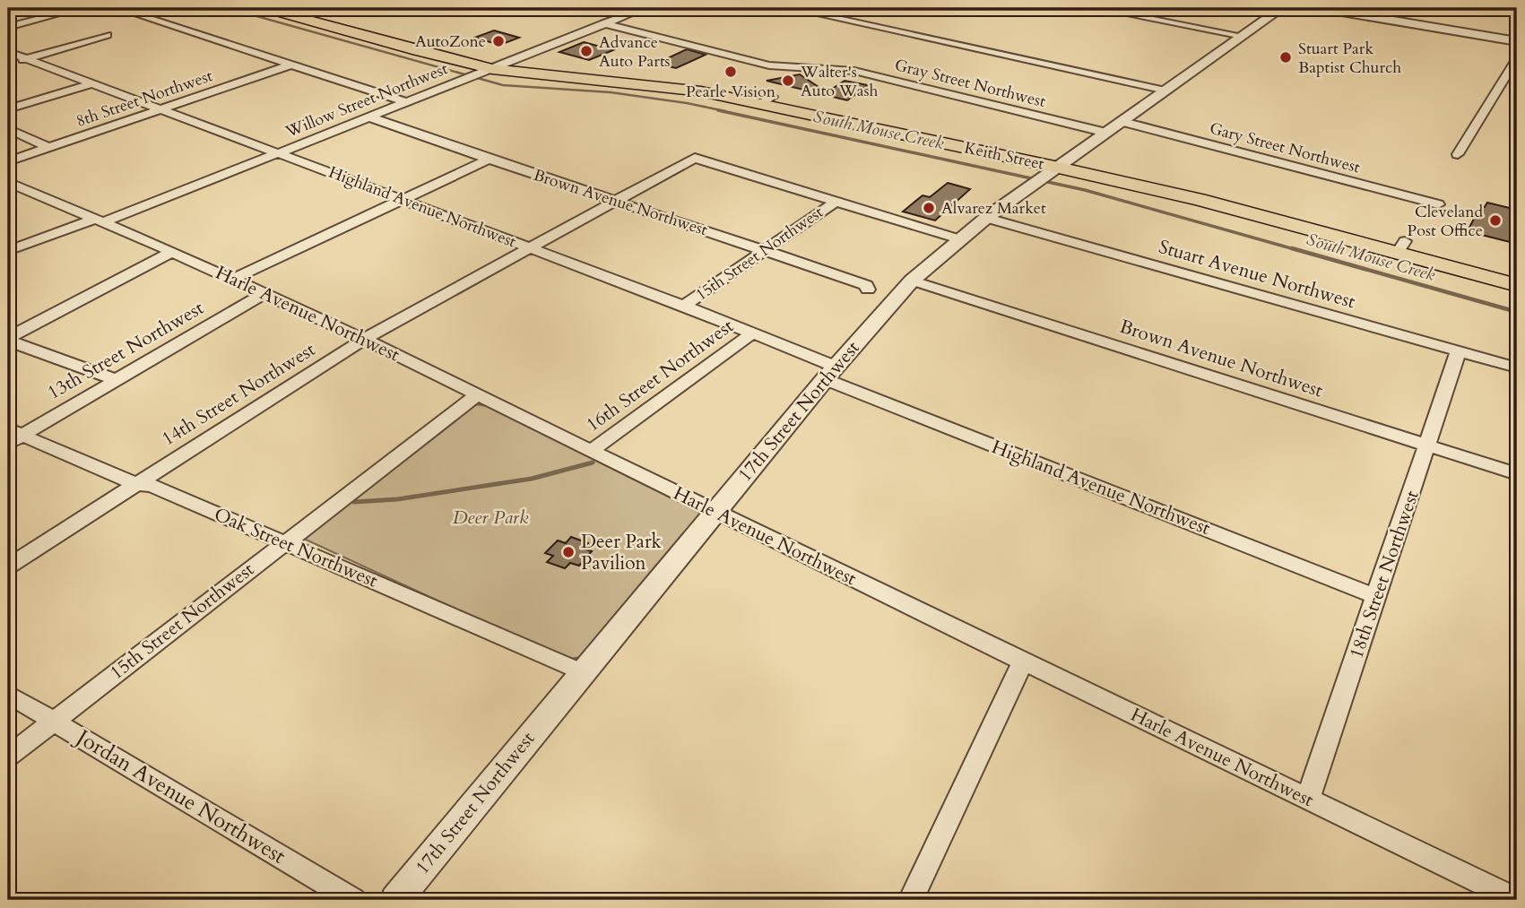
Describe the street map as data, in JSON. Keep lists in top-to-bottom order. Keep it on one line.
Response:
{"streets":{"main road":["Keith Street"],"street":["Gray Street Northwest","8th Street Northwest","Willow Street Northwest","Gary Street Northwest","Brown Avenue Northwest","Highland Avenue Northwest","15th Street Northwest","Stuart Avenue Northwest","Harle Avenue Northwest","13th Street Northwest","16th Street Northwest","14th Street Northwest","17th Street Northwest","Oak Street Northwest","18th Street Northwest","Jordan Avenue Northwest"]},"crossings":[["Gray Street Northwest","Willow Street Northwest"],["Gray Street Northwest","17th Street Northwest"],["8th Street Northwest","Highland Avenue Northwest"],["Willow Street Northwest","Keith Street"],["Willow Street Northwest","Brown Avenue Northwest"],["Willow Street Northwest","Highland Avenue Northwest"],["Willow Street Northwest","Harle Avenue Northwest"],["Gary Street Northwest","17th Street Northwest"],["Keith Street","17th Street Northwest"],["Brown Avenue Northwest","15th Street Northwest"],["Brown Avenue Northwest","14th Street Northwest"],["Brown Avenue Northwest","17th Street Northwest"],["Brown Avenue Northwest","18th Street Northwest"],["Highland Avenue Northwest","15th Street Northwest"],["Highland Avenue Northwest","16th Street Northwest"],["Highland Avenue Northwest","14th Street Northwest"],["Highland Avenue Northwest","17th Street Northwest"],["Highland Avenue Northwest","18th Street Northwest"],["15th Street Northwest","Harle Avenue Northwest"],["15th Street Northwest","14th Street Northwest"],["15th Street Northwest","Oak Street Northwest"],["15th Street Northwest","Jordan Avenue Northwest"],["Stuart Avenue Northwest","17th Street Northwest"],["Stuart Avenue Northwest","18th Street Northwest"],["Harle Avenue Northwest","13th Street Northwest"],["Harle Avenue Northwest","16th Street Northwest"],["Harle Avenue Northwest","14th Street Northwest"],["Harle Avenue Northwest","17th Street Northwest"],["Harle Avenue Northwest","18th Street Northwest"],["13th Street Northwest","Oak Street Northwest"],["14th Street Northwest","Oak Street Northwest"],["17th Street Northwest","Oak Street Northwest"]],"water":["South Mouse Creek"],"parks":["Deer Park"],"places":["AutoZone","Advance Auto Parts","Stuart Park Baptist Church","Pearle Vision","Walter's Auto Wash","Alvarez Market","Cleveland Post Office","Deer Park Pavilion"]}
